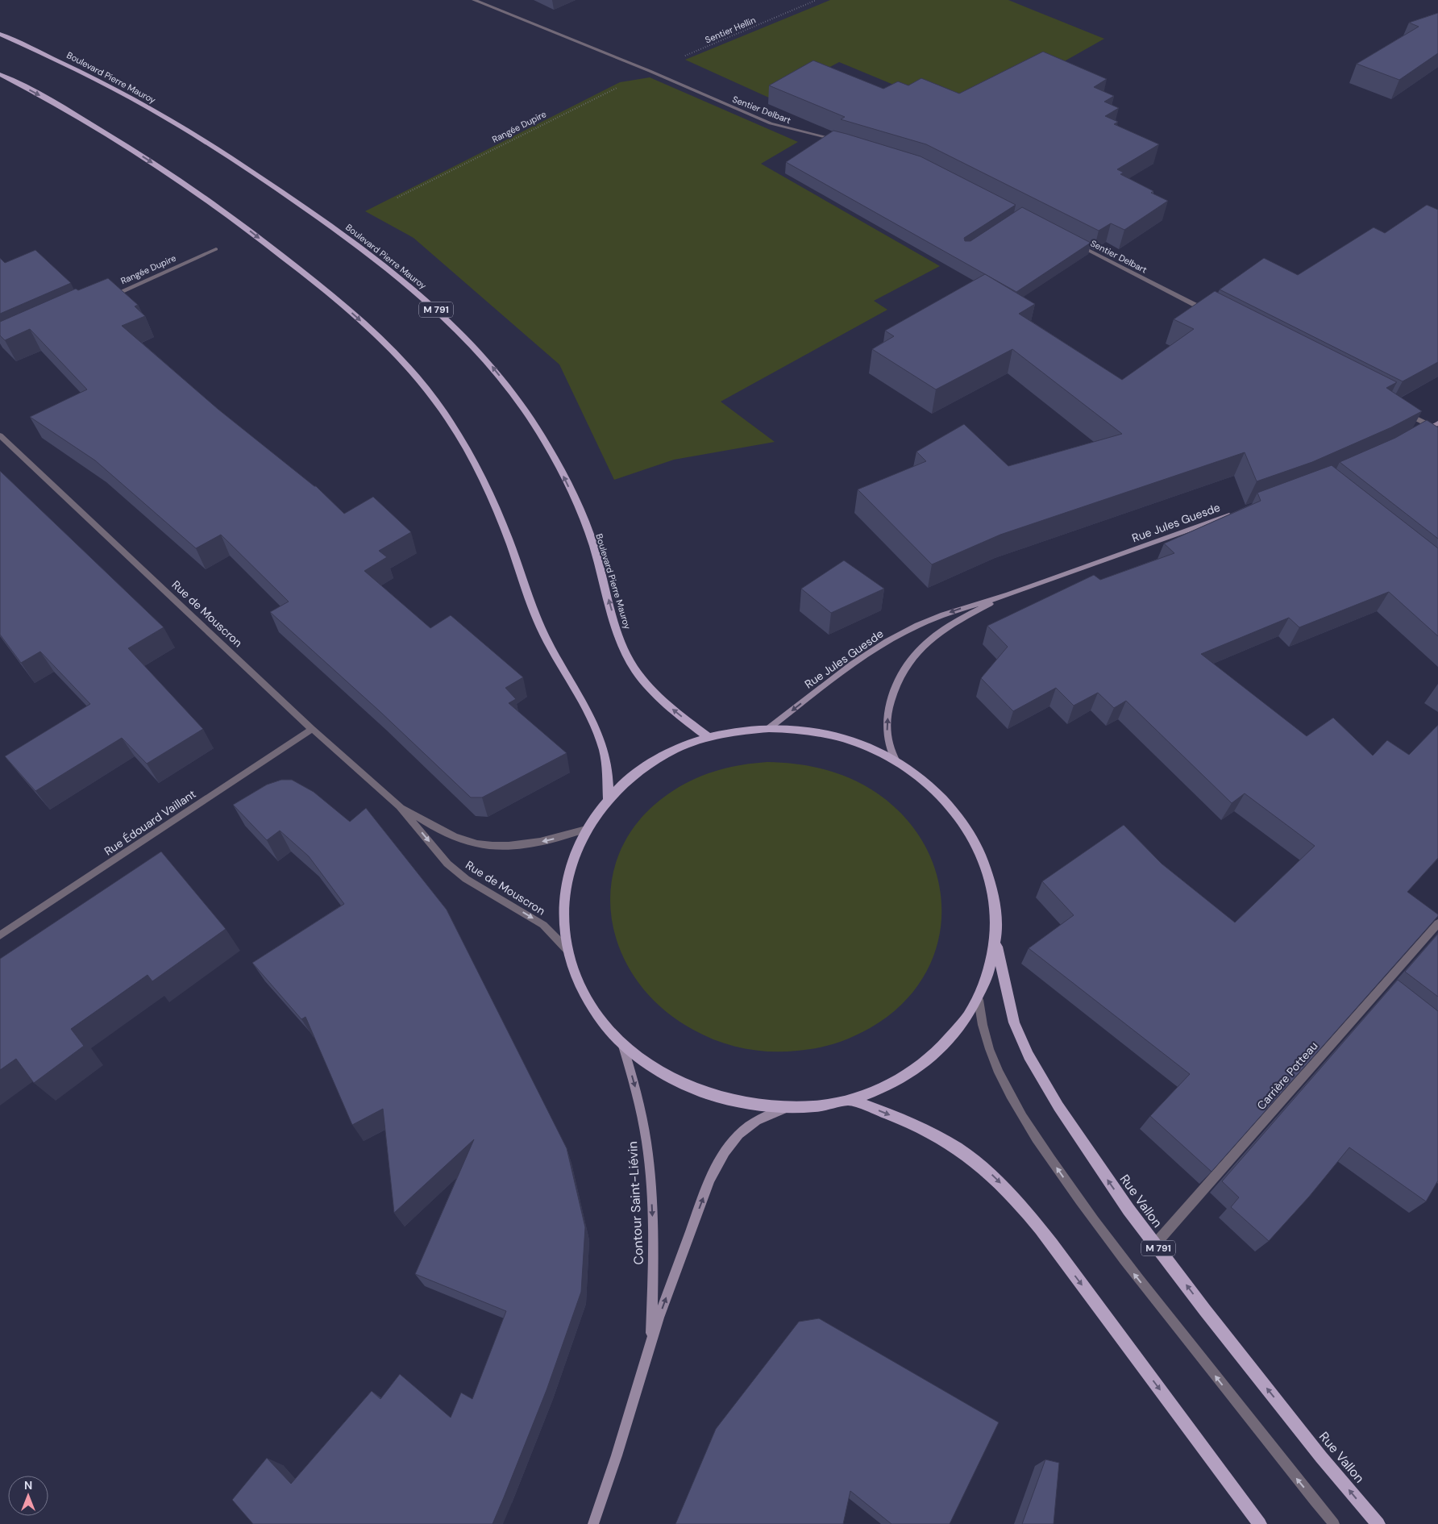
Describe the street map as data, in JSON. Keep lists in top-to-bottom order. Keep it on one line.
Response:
{"streets":{"main road":["Boulevard Pierre Mauroy","M 791","Rue Jules Guesde","Rue Vallon","Contour Saint-Liévin"],"street":["Sentier Delbart","Rangée Dupire","Rue de Mouscron","Rue Édouard Vaillant","Carrière Potteau"],"path":["Sentier Hellin"]},"crossings":[["Sentier Hellin","Sentier Delbart"],["Sentier Hellin","Rangée Dupire"],["Sentier Delbart","Rangée Dupire"],["Rue de Mouscron","Rue Édouard Vaillant"],["Carrière Potteau","Rue Vallon"]],"north":"top"}
